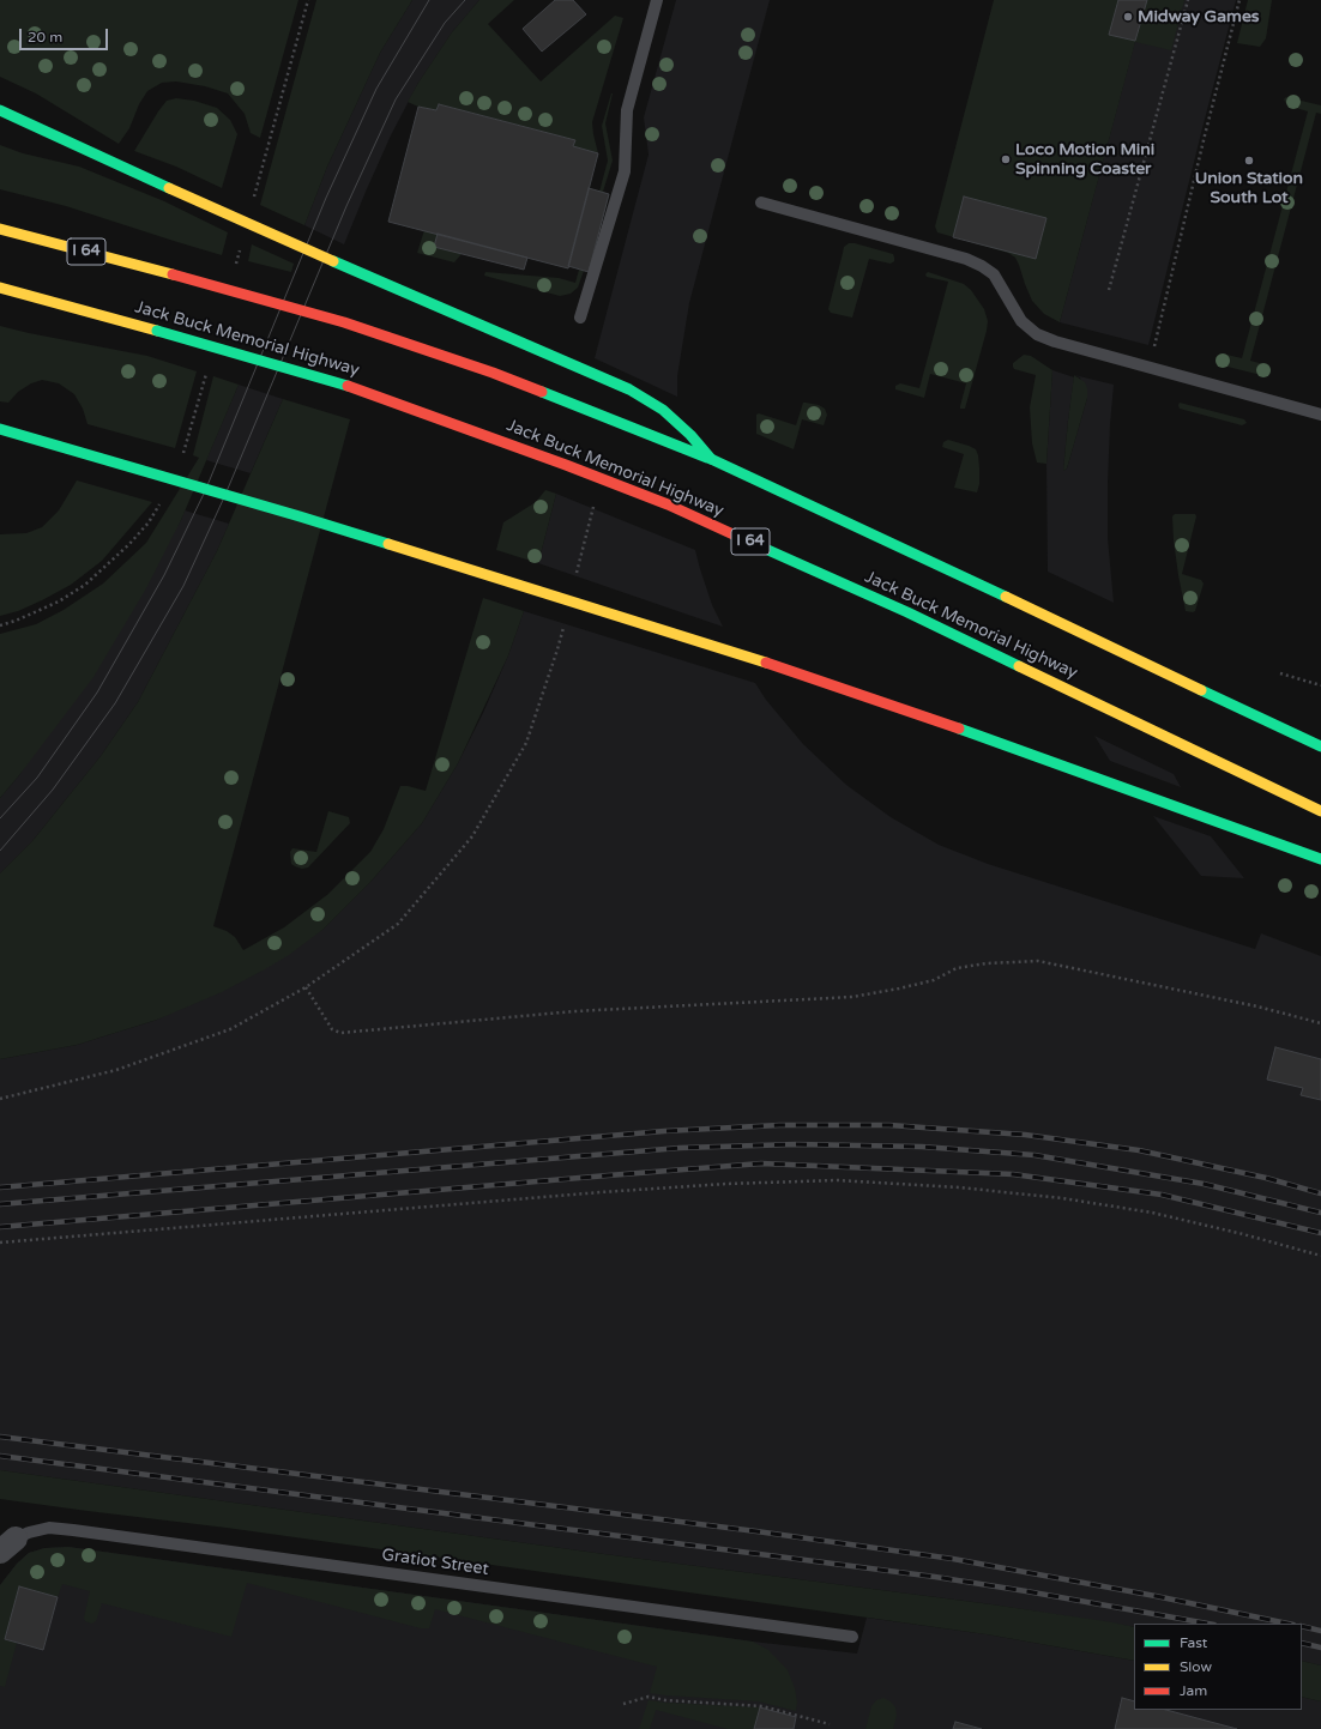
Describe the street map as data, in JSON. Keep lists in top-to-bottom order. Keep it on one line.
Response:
{"streets":{"highway":["I 64","Jack Buck Memorial Highway"],"lane":["Gratiot Street"]},"places":["Midway Games","Loco Motion Mini Spinning Coaster","Union Station South Lot"],"legend":["Fast","Slow","Jam"],"scale_bar":"20 m"}
